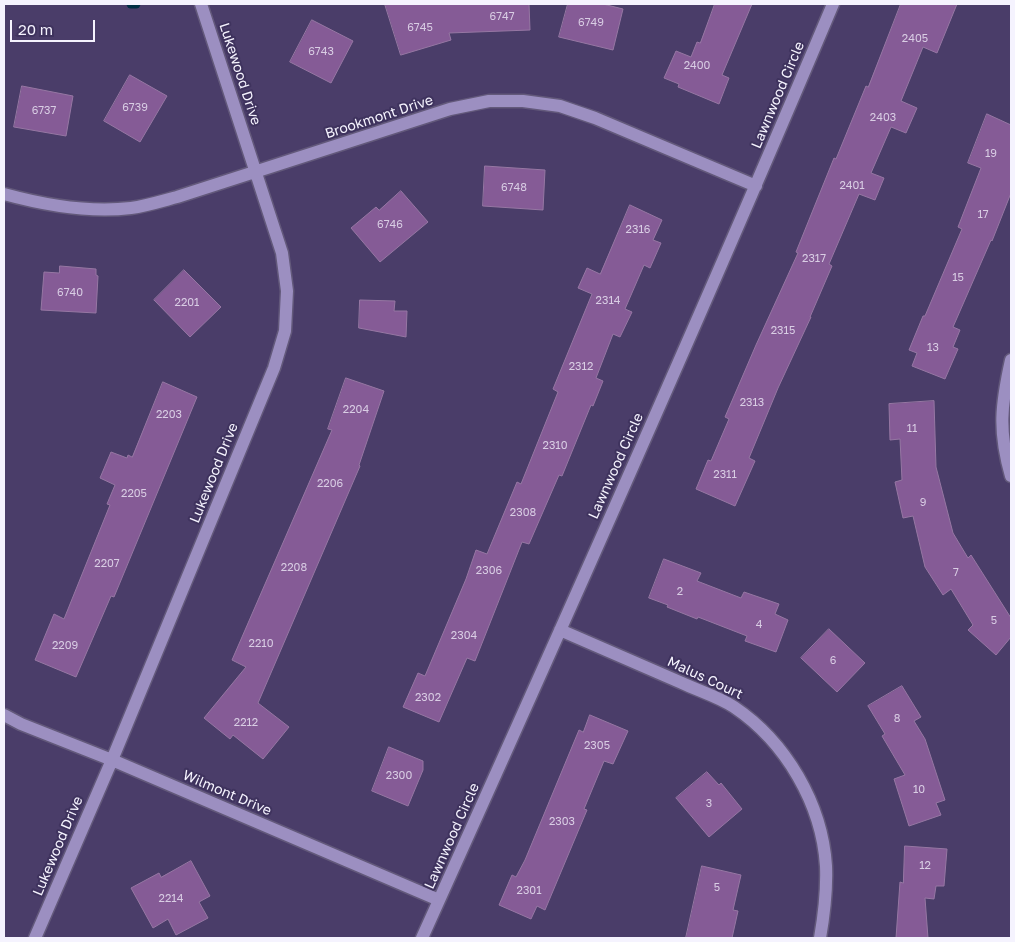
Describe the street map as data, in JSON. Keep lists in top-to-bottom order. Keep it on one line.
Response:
{"streets":{"street":["Lukewood Drive","Lawnwood Circle","Brookmont Drive","Malus Court","Wilmont Drive"]},"crossings":[["Lukewood Drive","Brookmont Drive"],["Lukewood Drive","Wilmont Drive"],["Lawnwood Circle","Brookmont Drive"],["Lawnwood Circle","Malus Court"],["Lawnwood Circle","Wilmont Drive"]],"house_numbers":["6747","6749","6745","2405","6743","2400","6739","6737","2403","19","2401","6748","17","6746","2316","2317","15","6740","2314","2201","2315","13","2312","2313","2204","2203","11","2310","2311","2206","2205","9","2308","2207","2208","2306","7","2","5","4","2304","2210","2209","6","2302","8","2212","2305","2300","10","3","2303","12","5","2301","2214"],"scale_bar":"20 m"}
